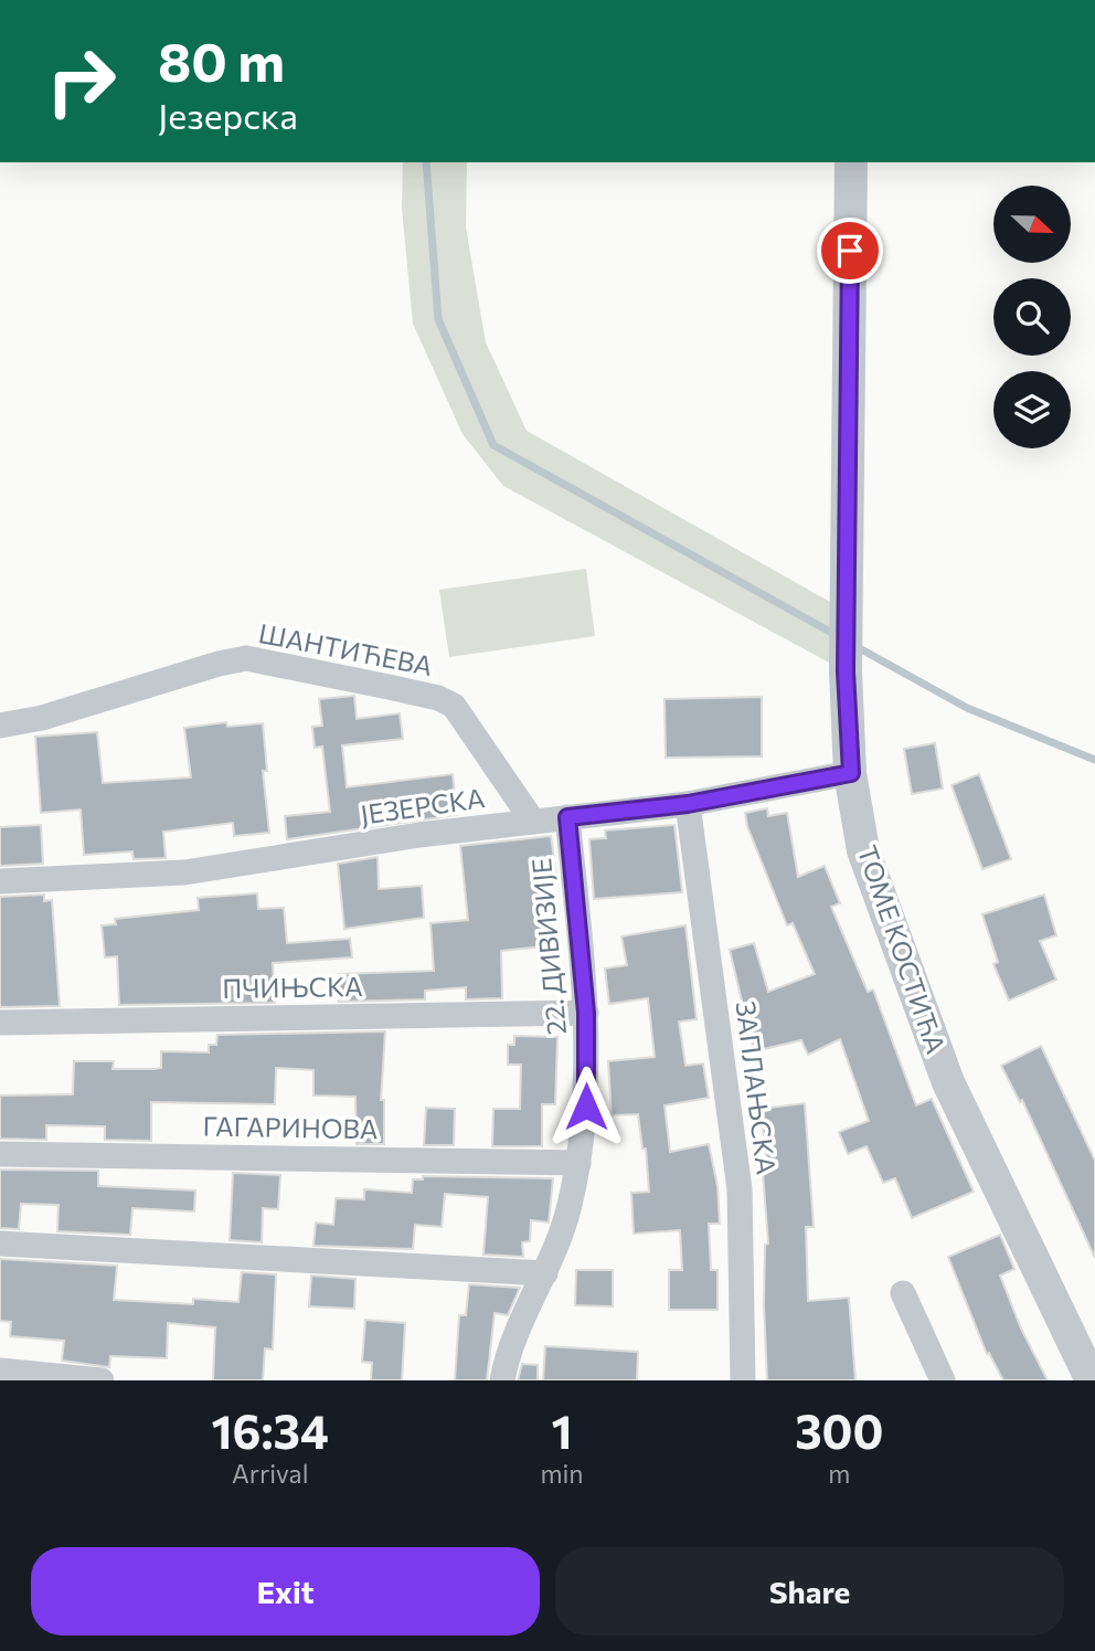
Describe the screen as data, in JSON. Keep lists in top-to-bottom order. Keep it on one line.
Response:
{"streets":{"street":["ШАНТИЋЕВА","ЈЕЗЕРСКА","22. ДИВИЗИЈЕ","ТОМЕ КОСТИЋА","ПЧИЊСКА","ЗАПЛАЊСКА","ГАГАРИНОВА"]},"crossings":[["ШАНТИЋЕВА","ЈЕЗЕРСКА"],["ЈЕЗЕРСКА","22. ДИВИЗИЈЕ"],["ЈЕЗЕРСКА","ТОМЕ КОСТИЋА"],["ЈЕЗЕРСКА","ЗАПЛАЊСКА"],["22. ДИВИЗИЈЕ","ПЧИЊСКА"],["22. ДИВИЗИЈЕ","ГАГАРИНОВА"]],"north":"right","page":{"turn":["80 m","Језерска"],"eta":["16:34","Arrival","1","min","300","m"],"buttons":["Exit","Share"]}}
